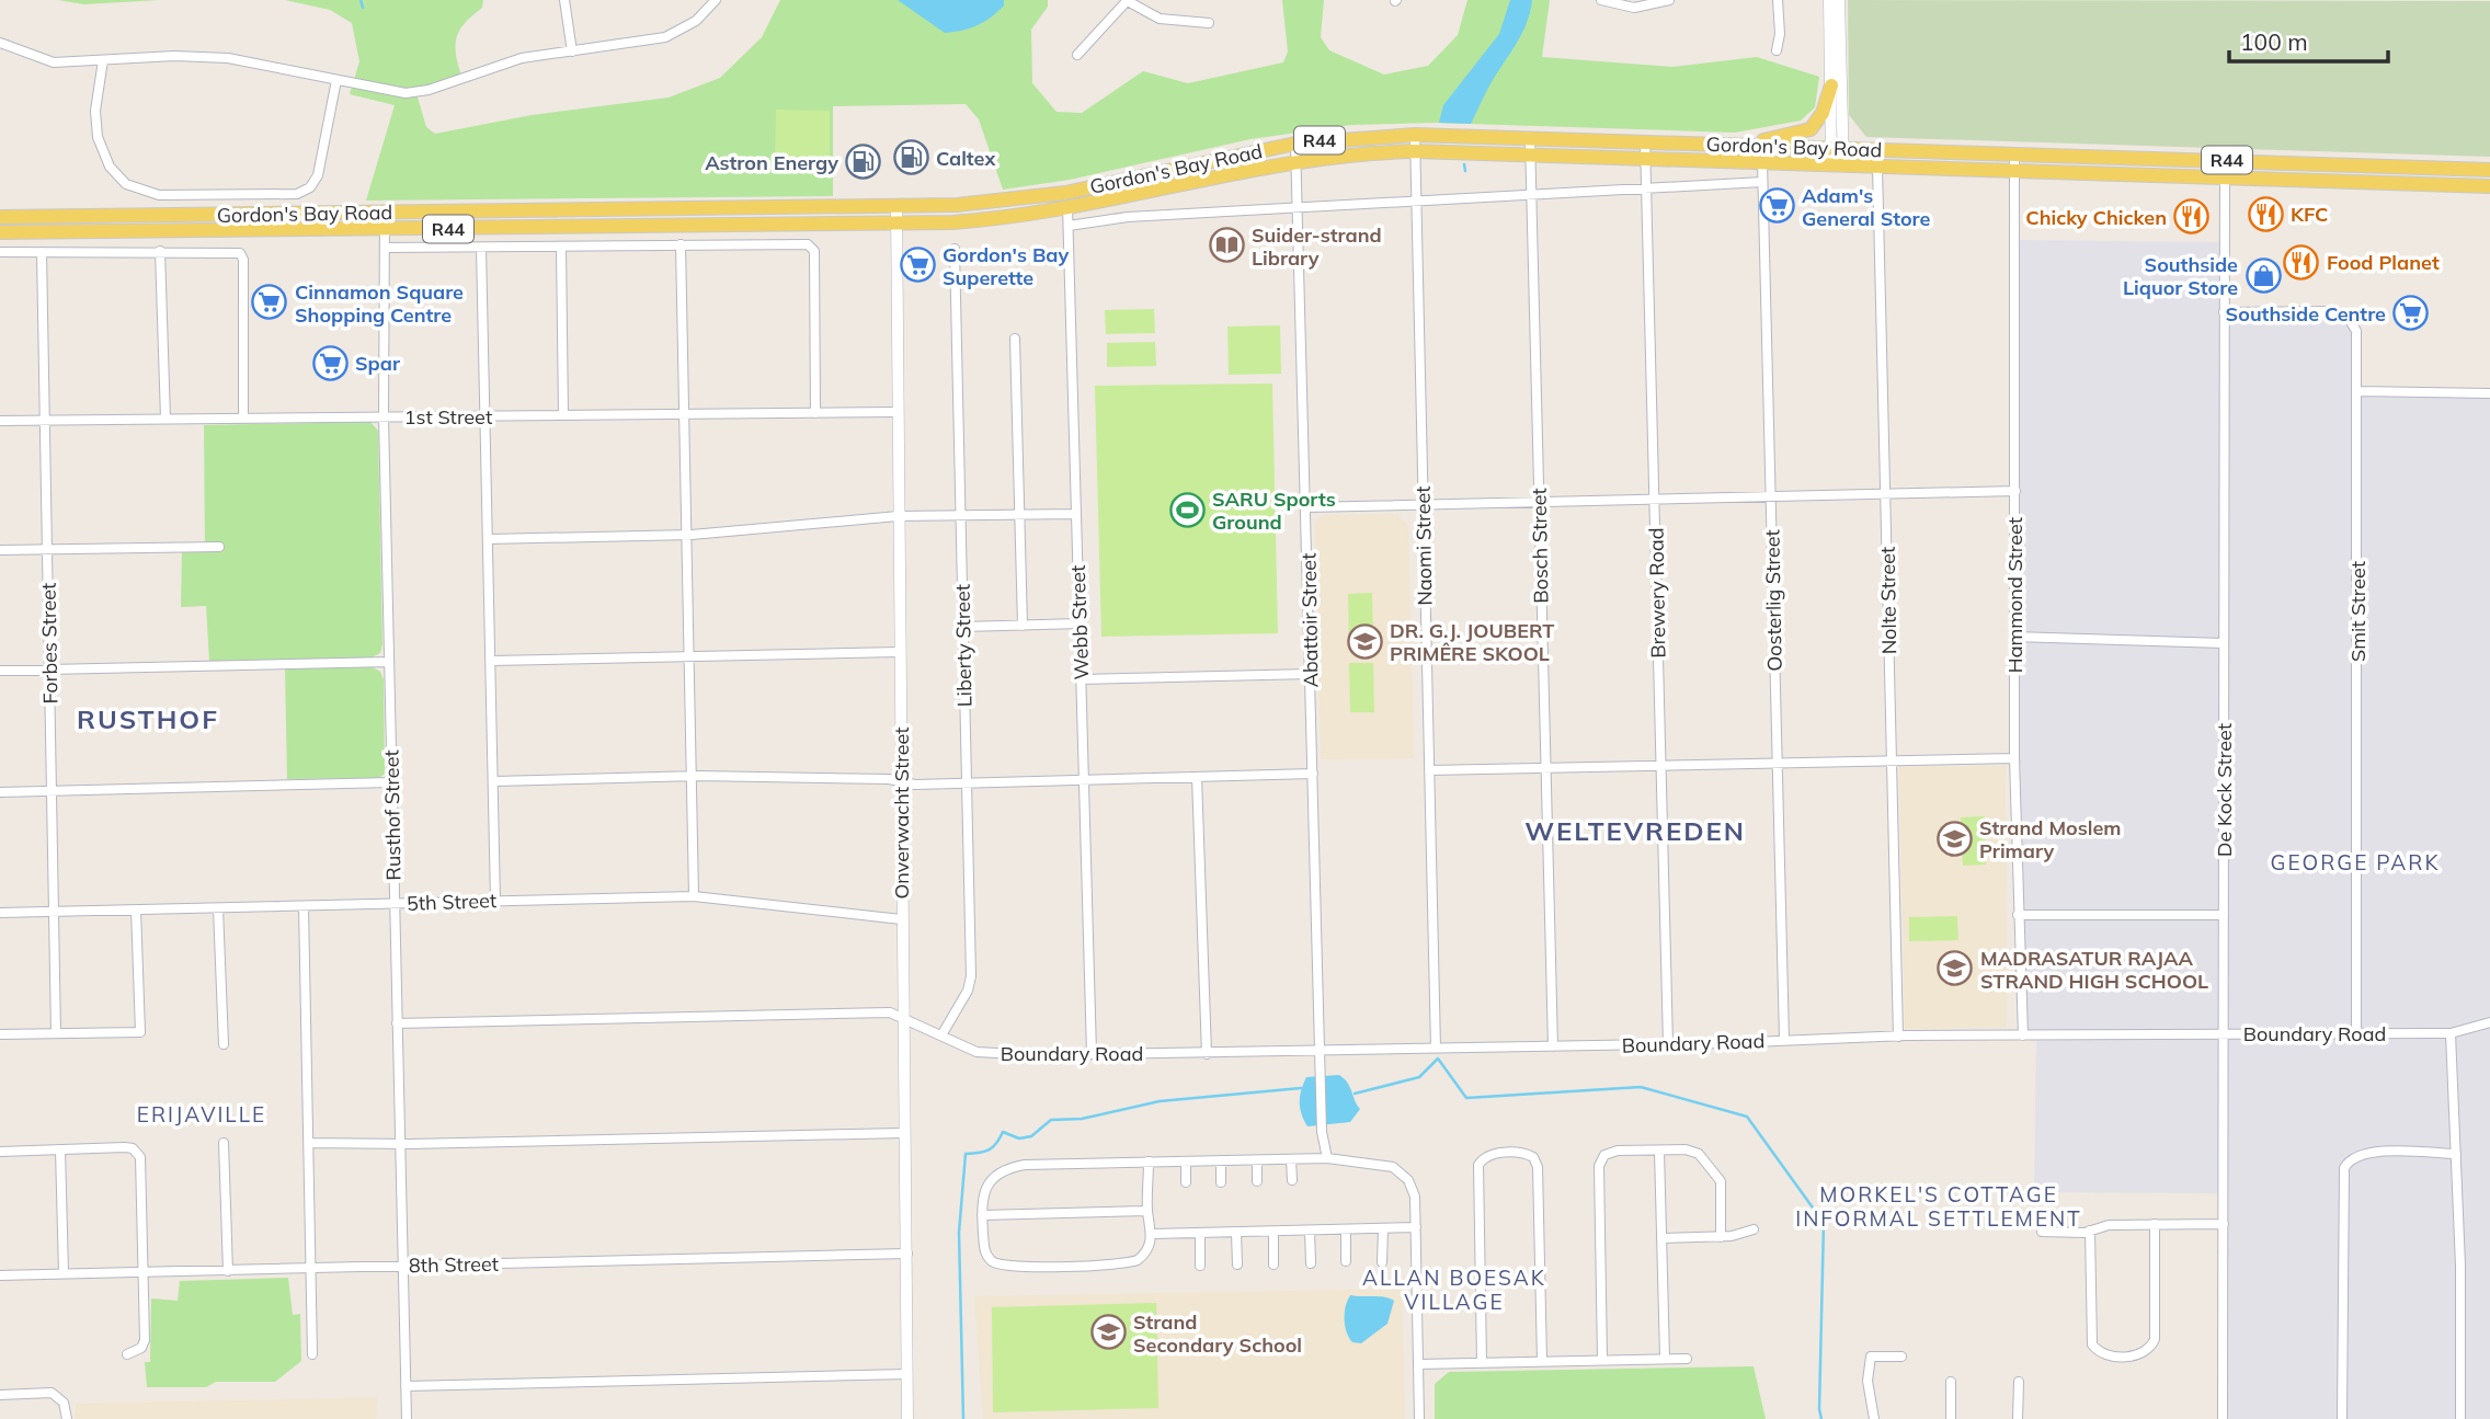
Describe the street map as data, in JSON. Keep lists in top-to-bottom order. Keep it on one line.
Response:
{"streets":{"main road":["R44","Gordon's Bay Road"],"street":["1st Street","Naomi Street","Bosch Street","Brewery Road","Hammond Street","Oosterlig Street","Nolte Street","Smit Street","Abattoir Street","Webb Street","Forbes Street","Liberty Street","De Kock Street","Onverwacht Street","Rusthof Street","5th Street","Boundary Road","8th Street"]},"crossings":[["Gordon's Bay Road","Naomi Street"],["Gordon's Bay Road","Bosch Street"],["Gordon's Bay Road","Brewery Road"],["Gordon's Bay Road","Hammond Street"],["Gordon's Bay Road","Oosterlig Street"],["Gordon's Bay Road","Nolte Street"],["Gordon's Bay Road","Abattoir Street"],["Gordon's Bay Road","Webb Street"],["Gordon's Bay Road","De Kock Street"],["Gordon's Bay Road","Onverwacht Street"],["Gordon's Bay Road","Rusthof Street"],["1st Street","Forbes Street"],["1st Street","Onverwacht Street"],["1st Street","Rusthof Street"],["Naomi Street","Boundary Road"],["Bosch Street","Boundary Road"],["Brewery Road","Boundary Road"],["Hammond Street","Boundary Road"],["Oosterlig Street","Boundary Road"],["Nolte Street","Boundary Road"],["Smit Street","De Kock Street"],["Smit Street","Boundary Road"],["Abattoir Street","Boundary Road"],["Webb Street","Boundary Road"],["Forbes Street","5th Street"],["Liberty Street","Boundary Road"],["De Kock Street","Boundary Road"],["Onverwacht Street","5th Street"],["Onverwacht Street","Boundary Road"],["Onverwacht Street","8th Street"],["Rusthof Street","5th Street"],["Rusthof Street","Boundary Road"],["Rusthof Street","8th Street"]],"districts":["RUSTHOF","WELTEVREDEN","GEORGE PARK","ERIJAVILLE","MORKEL'S COTTAGE INFORMAL SETTLEMENT","ALLAN BOESAK VILLAGE"],"places":{"fuel station":["Caltex","Astron Energy"],"supermarket":["Adam's General Store","Gordon's Bay Superette","Cinnamon Square Shopping Centre","Southside Centre","Spar"],"restaurant":["KFC","Chicky Chicken","Food Planet"],"library":["Suider-strand Library"],"shop":["Southside Liquor Store"],"sports":["SARU Sports Ground"],"school or university":["DR. G.J. JOUBERT PRIMÊRE SKOOL","Strand Moslem Primary","MADRASATUR RAJAA STRAND HIGH SCHOOL","Strand Secondary School"]},"scale_bar":"100 m"}
